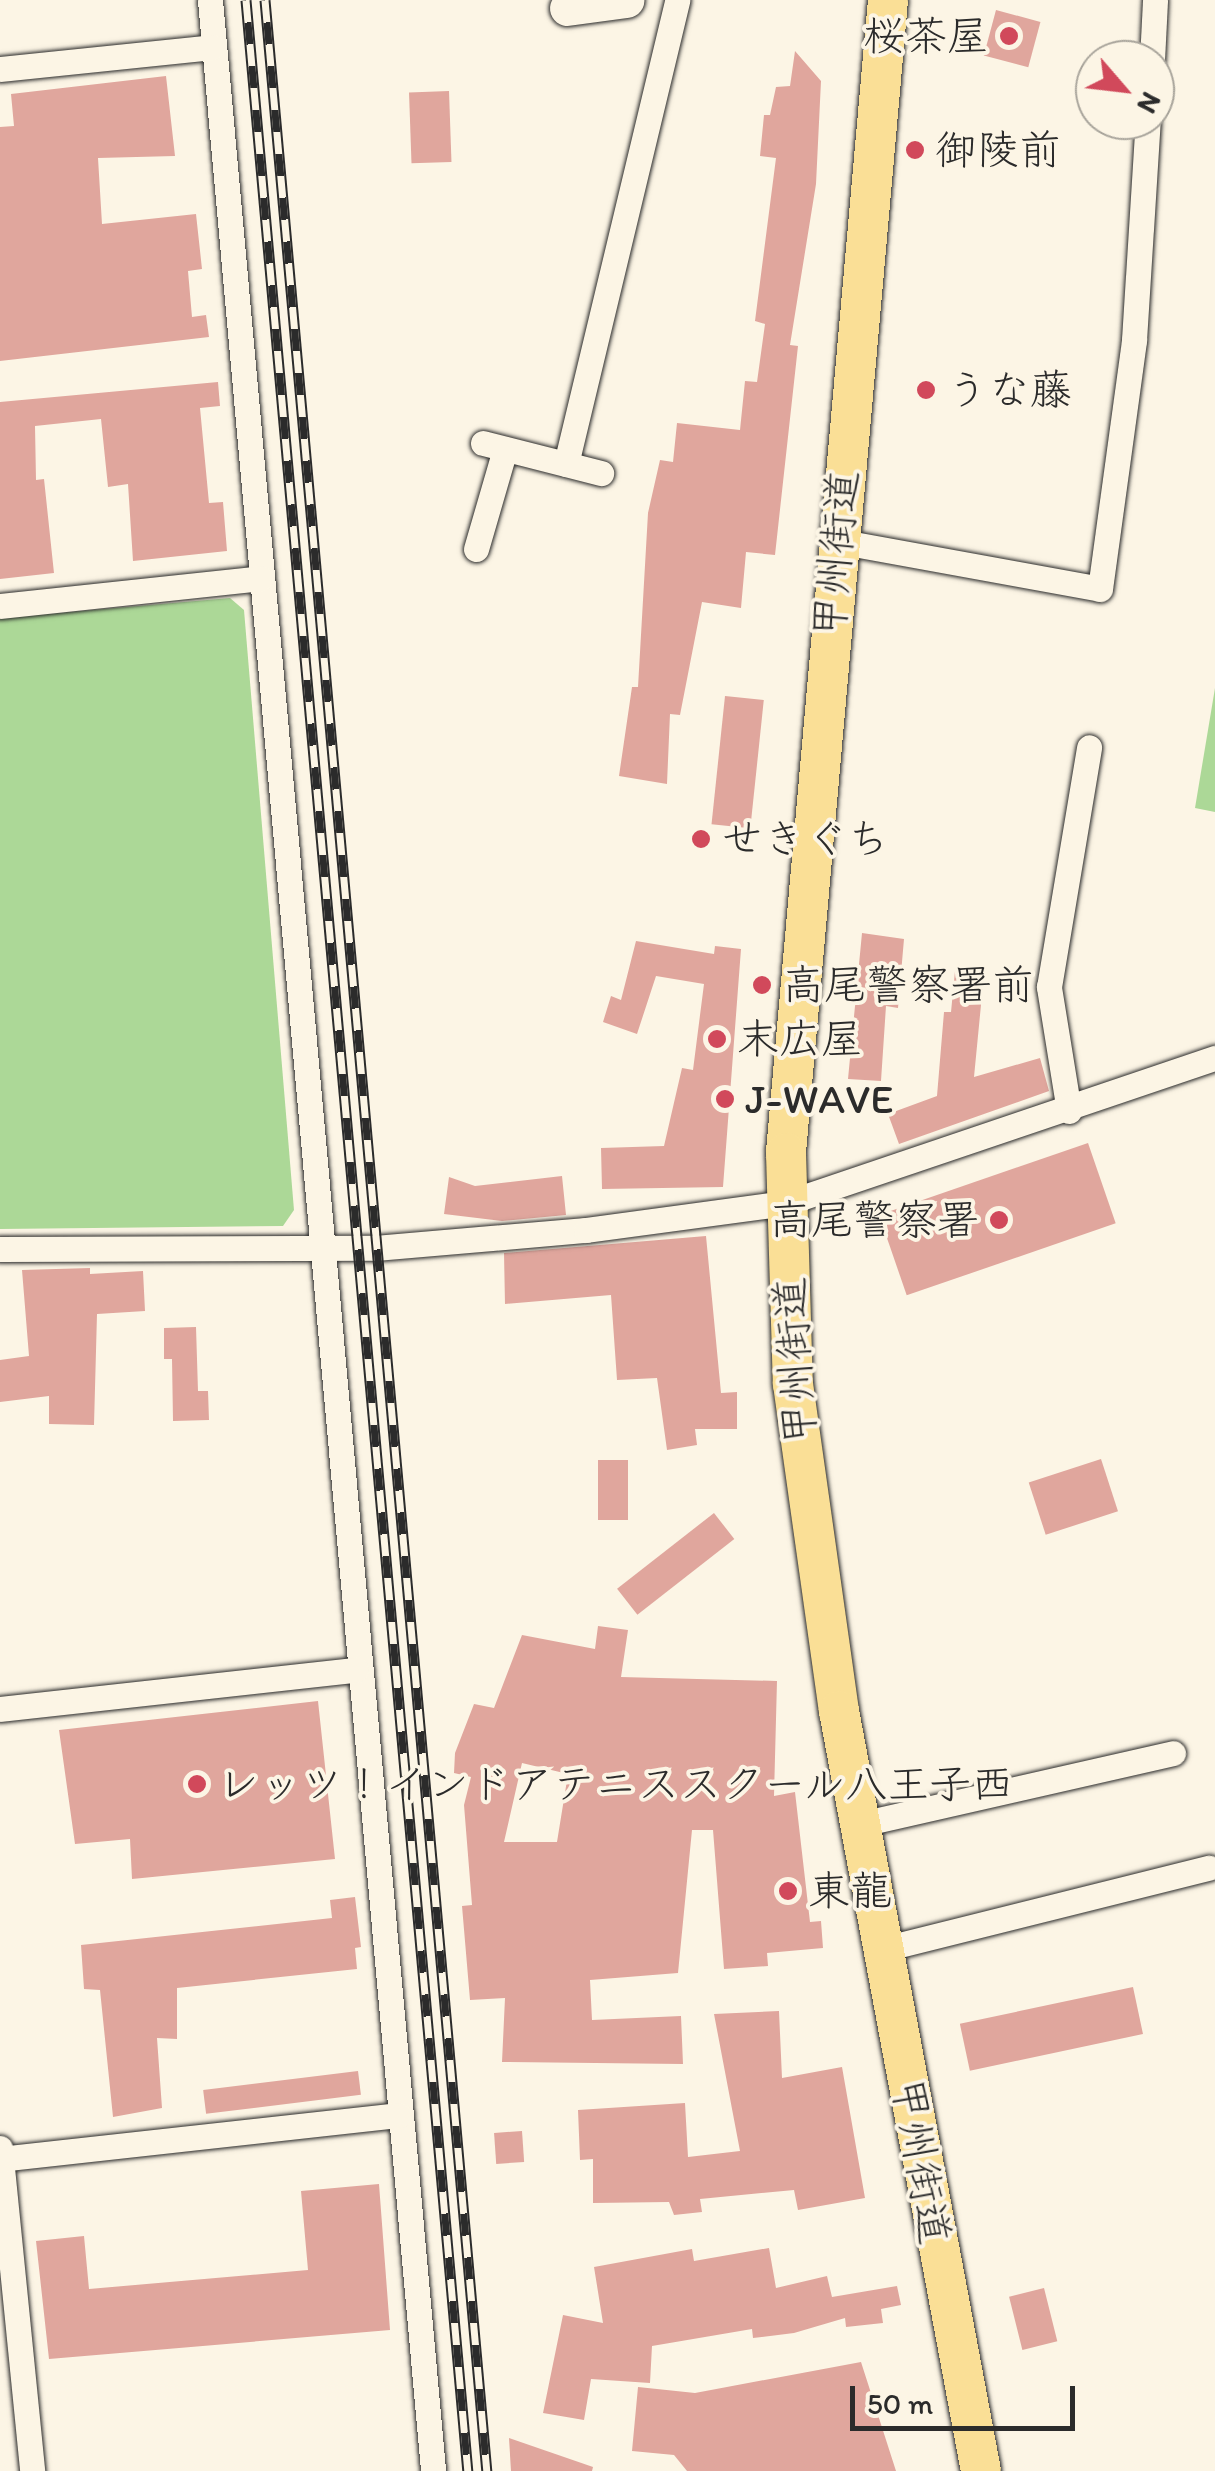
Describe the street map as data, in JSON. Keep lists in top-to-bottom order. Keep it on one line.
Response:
{"streets":{"highway":["甲州街道"]},"places":["桜茶屋","御陵前","うな藤","せきぐち","高尾警察署前","末広屋","J-WAVE","高尾警察署","レッツ！インドアテニススクール八王子西","東龍"],"scale_bar":"50 m","north":"bottom right"}
